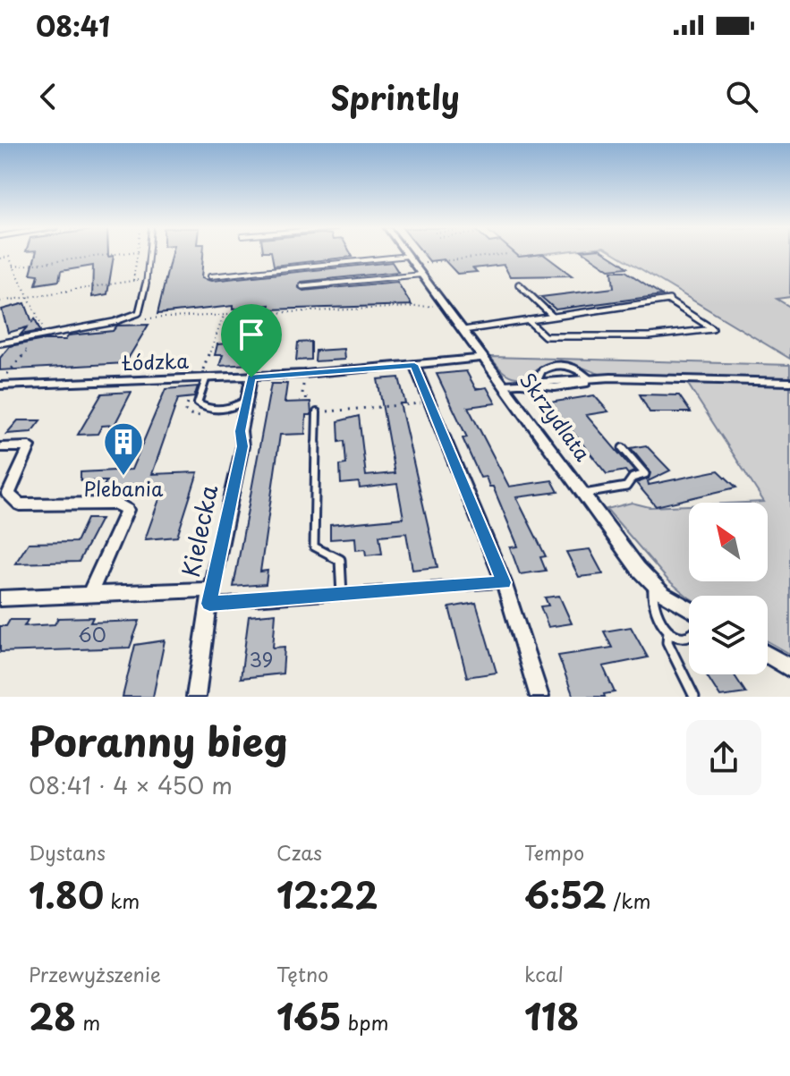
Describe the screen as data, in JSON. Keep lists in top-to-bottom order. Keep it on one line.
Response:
{"streets":{"street":["Łódzka","Skrzydlata","Kielecka"]},"crossings":[["Łódzka","Skrzydlata"],["Łódzka","Kielecka"]],"places":{"building":["Plebania"]},"house_numbers":["60","39"],"north":"top left","page":{"status":"08:41","header":"Sprintly","heading":["Poranny bieg","08:41 · 4 × 450 m"],"stats":[["Dystans","1.80 km"],["Czas","12:22"],["Tempo","6:52 /km"],["Przewyższenie","28 m"],["Tętno","165 bpm"],["kcal","118"]]}}
